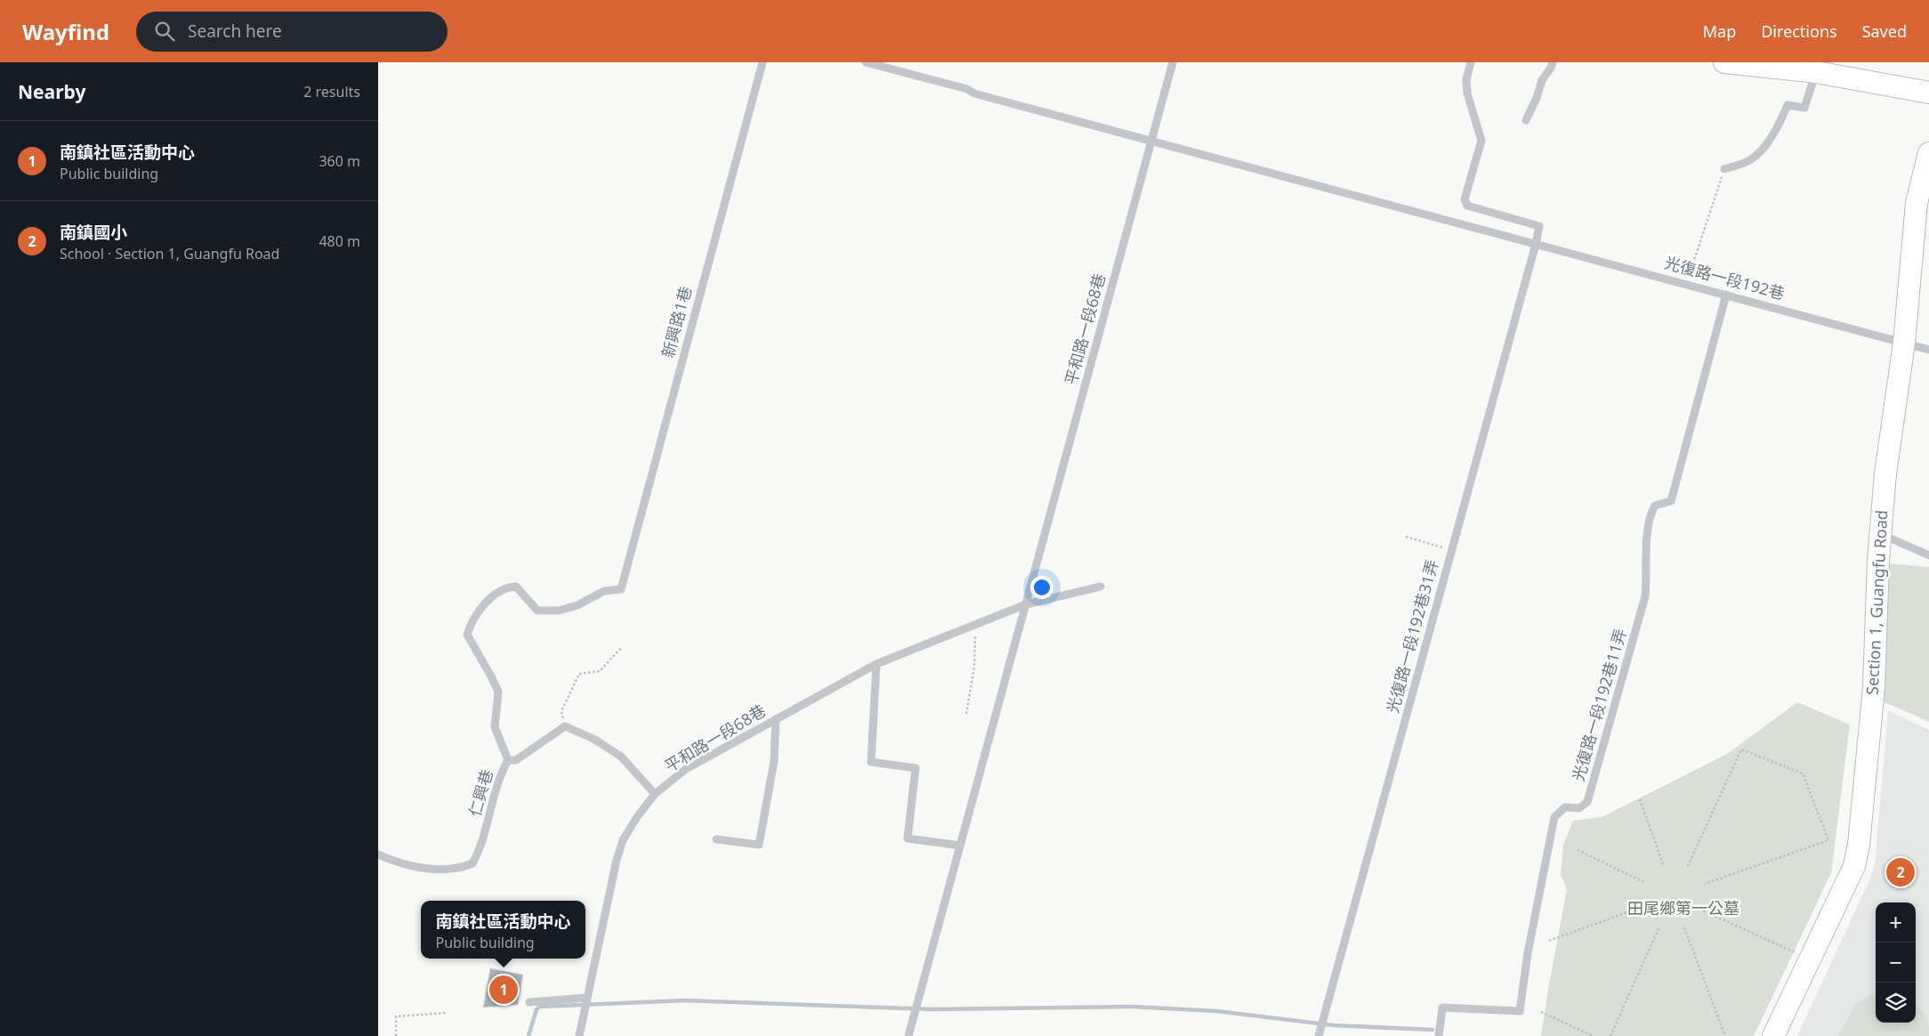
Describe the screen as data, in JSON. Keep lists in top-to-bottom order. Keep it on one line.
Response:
{"streets":{"street":["Section 1, Guangfu Road"],"lane":["光復路一段192巷","新興路1巷","平和路一段68巷","光復路一段192巷31弄","光復路一段192巷11弄","仁興巷"]},"crossings":[["光復路一段192巷","平和路一段68巷"],["光復路一段192巷","Section 1, Guangfu Road"],["光復路一段192巷","光復路一段192巷31弄"],["光復路一段192巷","光復路一段192巷11弄"],["新興路1巷","仁興巷"]],"parks":["田尾鄉第一公墓"],"page":{"header":"Wayfind","search":"Search here","nav":["Map","Directions","Saved"],"heading":["Nearby","2 results"],"list":[{"mark":"1","name":"南鎮社區活動中心","note":"Public building","value":"360 m"},{"mark":"2","name":"南鎮國小","note":"School · Section 1, Guangfu Road","value":"480 m"}],"pins":["2","1"],"popup":["南鎮社區活動中心","Public building"],"map_buttons":["+","−"]}}
